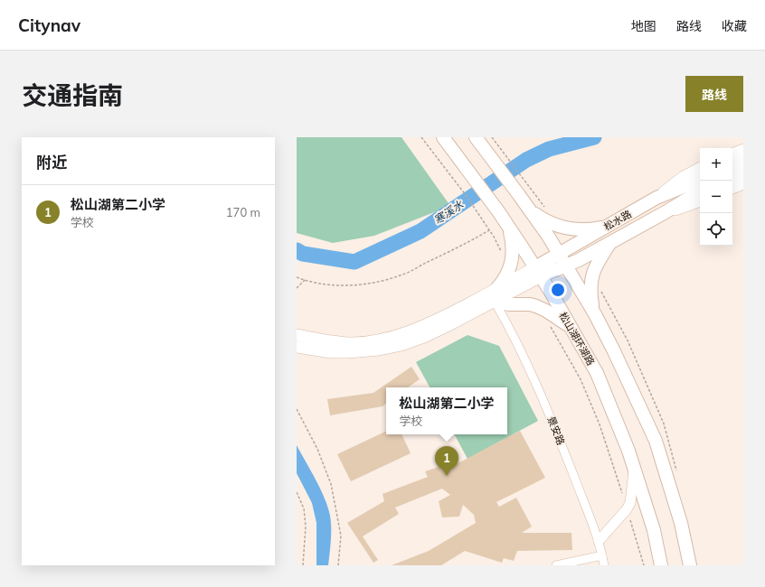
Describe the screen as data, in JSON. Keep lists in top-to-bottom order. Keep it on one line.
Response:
{"streets":{"main road":["松水路","松山湖环湖路"],"street":["景安路"]},"crossings":[["松水路","松山湖环湖路"]],"water":["寒溪水"],"page":{"header":"Citynav","nav":["地图","路线","收藏"],"title":"交通指南","buttons":"路线","heading":"附近","map_buttons":["+","−"],"list":[{"mark":"1","name":"松山湖第二小学","note":"学校","value":"170 m"}],"popup":["松山湖第二小学","学校"],"pins":"1"}}
